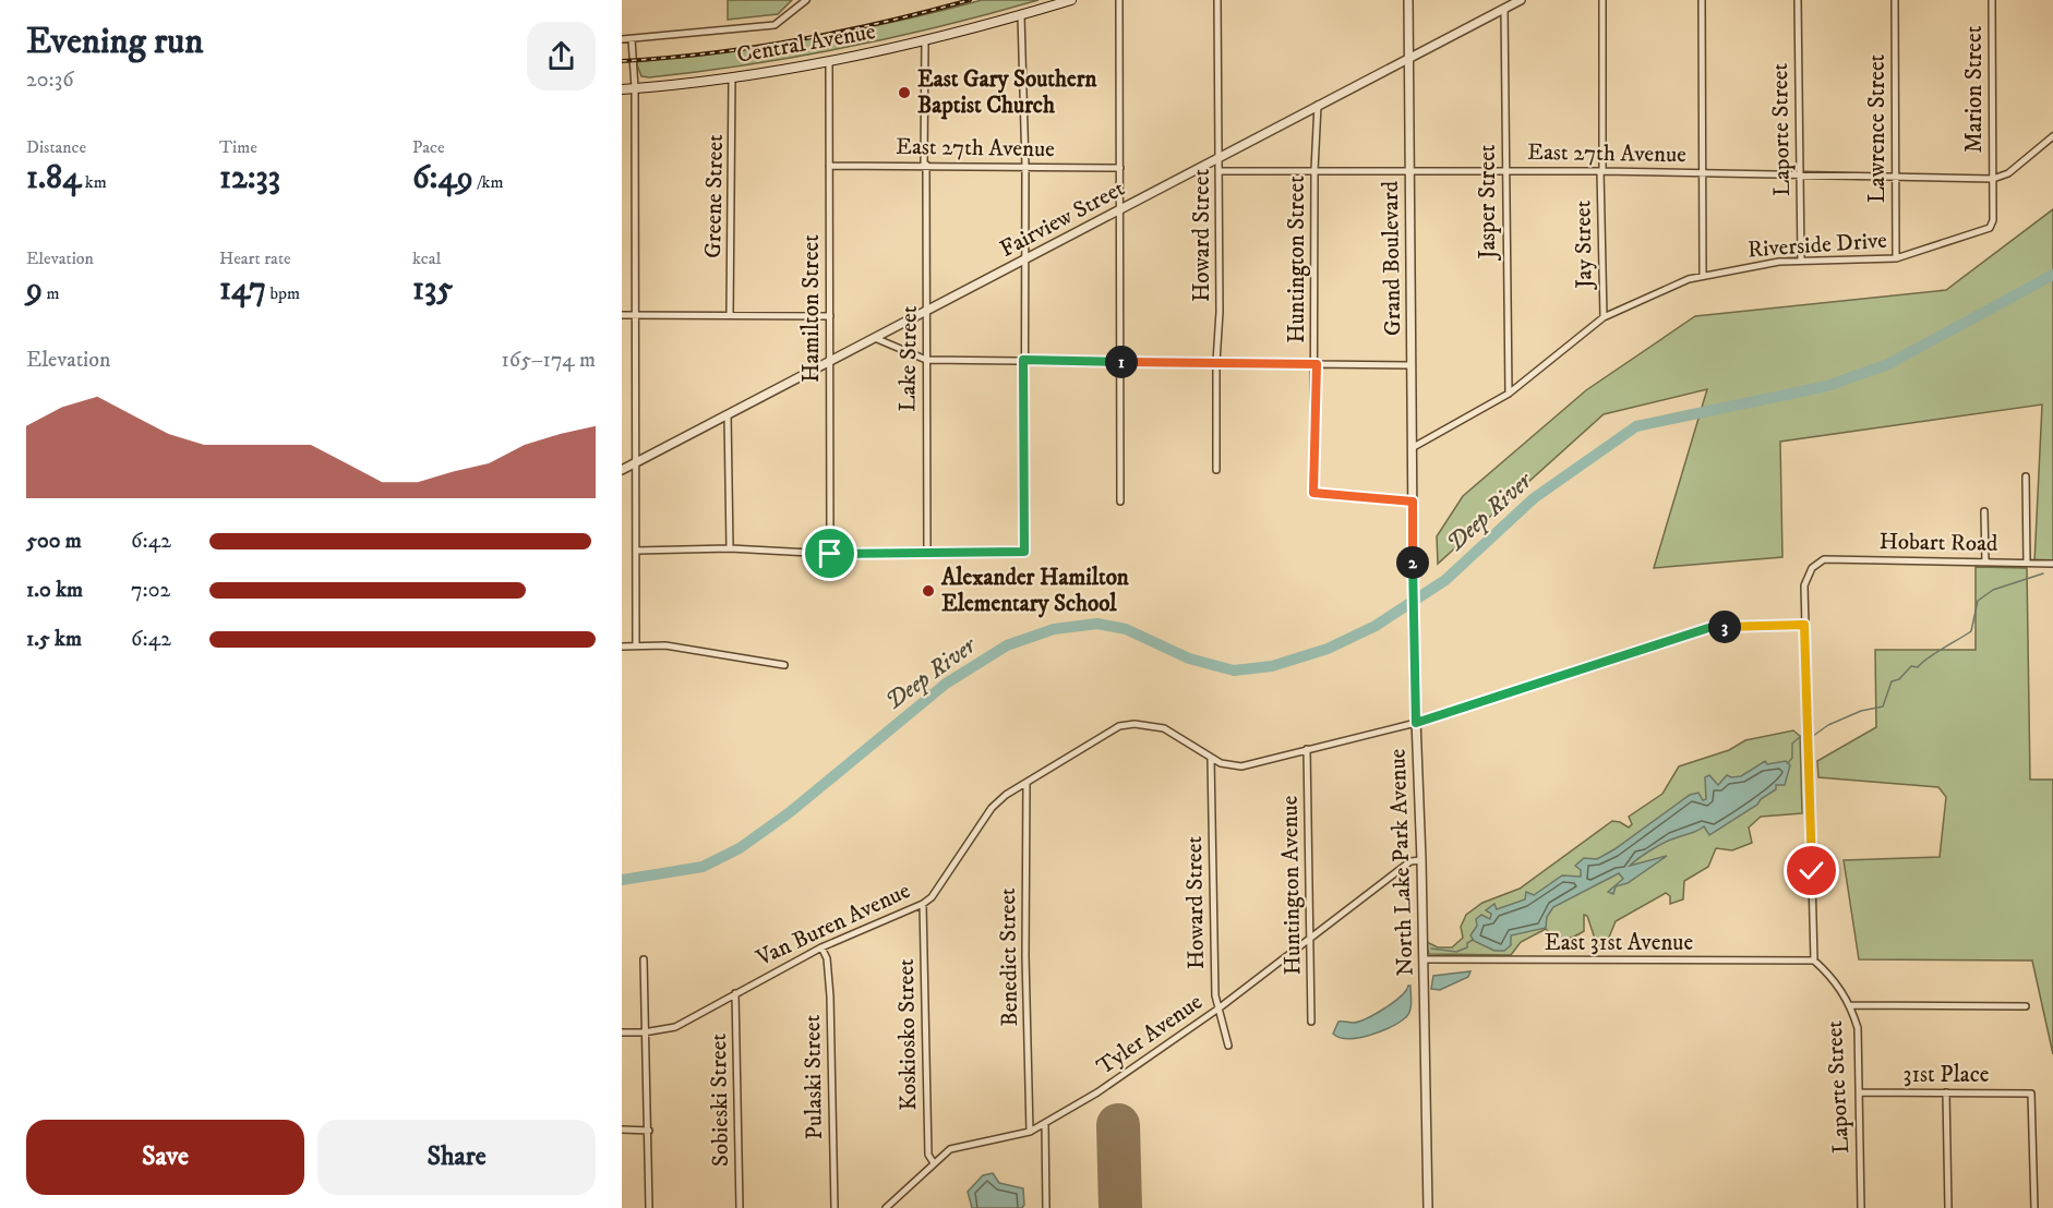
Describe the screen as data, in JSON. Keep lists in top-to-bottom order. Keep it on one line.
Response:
{"streets":{"main road":["Central Avenue"],"street":["Marion Street","Lawrence Street","Laporte Street","East 27th Avenue","Greene Street","Jasper Street","Fairview Street","Howard Street","Jay Street","Riverside Drive","Grand Boulevard","Huntington Street","Hamilton Street","Lake Street","Hobart Road","North Lake Park Avenue","Huntington Avenue","Van Buren Avenue","East 31st Avenue","Benedict Street","Koskiosko Street","Tyler Avenue","31st Place","Pulaski Street","Sobieski Street"]},"crossings":[["Central Avenue","Greene Street"],["Central Avenue","Hamilton Street"],["Central Avenue","Lake Street"],["Marion Street","East 27th Avenue"],["Marion Street","Riverside Drive"],["Lawrence Street","East 27th Avenue"],["Lawrence Street","Riverside Drive"],["Laporte Street","East 27th Avenue"],["Laporte Street","Riverside Drive"],["Laporte Street","East 31st Avenue"],["Laporte Street","31st Place"],["East 27th Avenue","Jasper Street"],["East 27th Avenue","Howard Street"],["East 27th Avenue","Jay Street"],["East 27th Avenue","Riverside Drive"],["East 27th Avenue","Grand Boulevard"],["East 27th Avenue","Huntington Street"],["East 27th Avenue","Hamilton Street"],["East 27th Avenue","Lake Street"],["Jasper Street","Fairview Street"],["Jasper Street","Riverside Drive"],["Fairview Street","Howard Street"],["Fairview Street","Grand Boulevard"],["Fairview Street","Huntington Street"],["Fairview Street","Hamilton Street"],["Fairview Street","Lake Street"],["Howard Street","Van Buren Avenue"],["Howard Street","Tyler Avenue"],["Jay Street","Riverside Drive"],["Riverside Drive","Grand Boulevard"],["Grand Boulevard","Huntington Street"],["Grand Boulevard","North Lake Park Avenue"],["Hobart Road","Van Buren Avenue"],["North Lake Park Avenue","Van Buren Avenue"],["North Lake Park Avenue","East 31st Avenue"],["North Lake Park Avenue","Tyler Avenue"],["Huntington Avenue","Van Buren Avenue"],["Huntington Avenue","Tyler Avenue"],["Van Buren Avenue","Benedict Street"],["Van Buren Avenue","Koskiosko Street"],["Van Buren Avenue","Pulaski Street"],["Van Buren Avenue","Sobieski Street"],["Benedict Street","Tyler Avenue"],["Koskiosko Street","Tyler Avenue"]],"water":["Deep River"],"places":["East Gary Southern Baptist Church","Alexander Hamilton Elementary School"],"page":{"heading":["Evening run","20:36"],"stats":[["Distance","1.84 km"],["Time","12:33"],["Pace","6:49 /km"],["Elevation","9 m"],["Heart rate","147 bpm"],["kcal","135"]],"chart":["Elevation","165–174 m"],"pins":["1","2","3"],"list":[{"name":"500 m","note":"6:42"},{"name":"1.0 km","note":"7:02"},{"name":"1.5 km","note":"6:42"}],"buttons":["Save","Share"]}}
